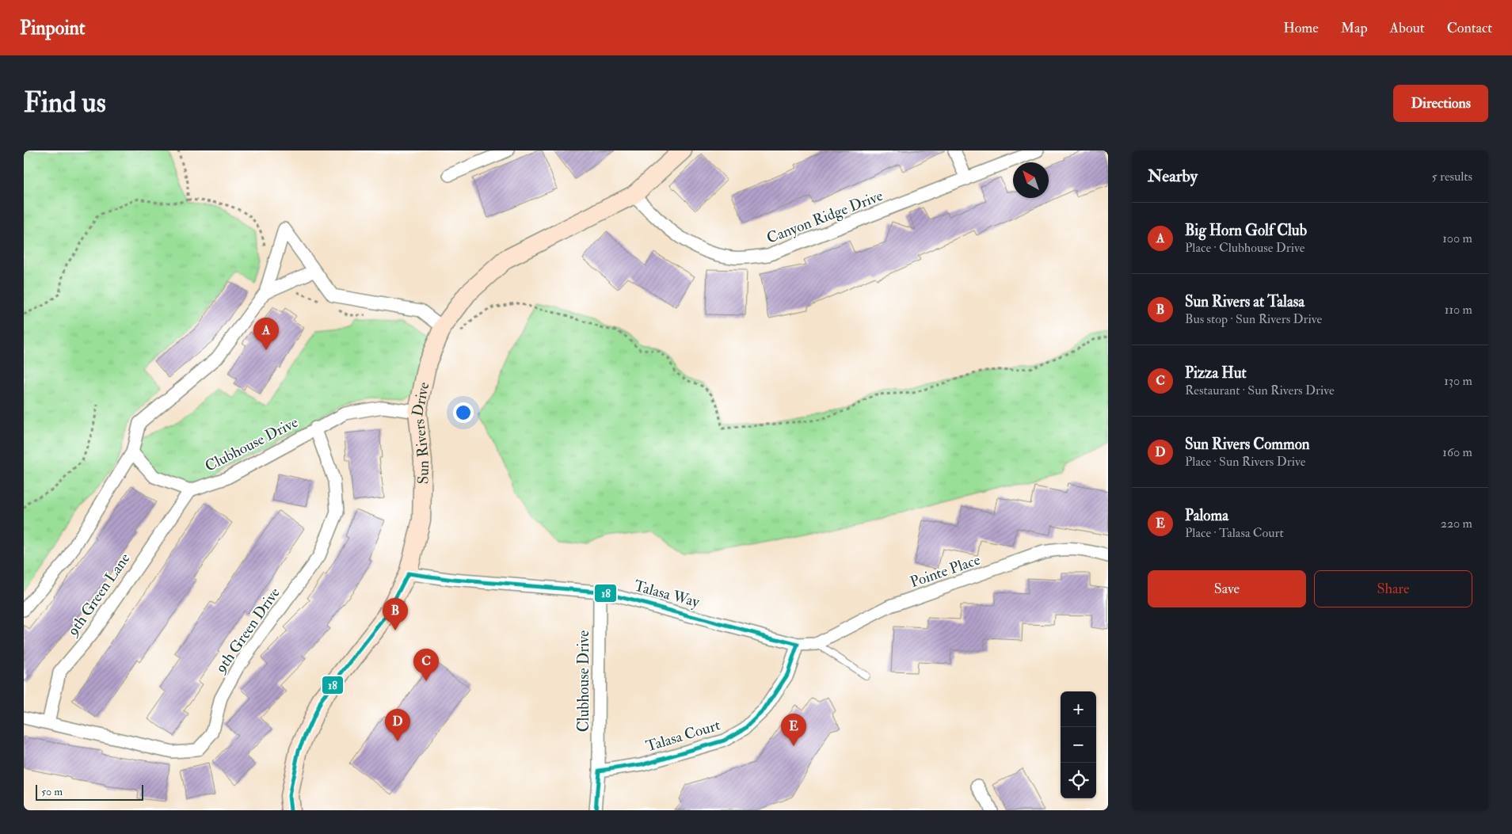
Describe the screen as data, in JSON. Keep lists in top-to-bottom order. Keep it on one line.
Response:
{"streets":{"street":["Canyon Ridge Drive","Sun Rivers Drive","Clubhouse Drive","Pointe Place","Talasa Way","9th Green Lane","9th Green Drive","Talasa Court"]},"crossings":[["Canyon Ridge Drive","Sun Rivers Drive"],["Sun Rivers Drive","Clubhouse Drive"],["Sun Rivers Drive","Talasa Way"],["Clubhouse Drive","Talasa Way"],["Clubhouse Drive","9th Green Lane"],["Clubhouse Drive","9th Green Drive"],["Clubhouse Drive","Talasa Court"],["Pointe Place","Talasa Way"],["Pointe Place","Talasa Court"],["Talasa Way","Talasa Court"],["9th Green Lane","9th Green Drive"]],"lines":["transit line 18"],"scale_bar":"50 m","north":"top left","page":{"header":"Pinpoint","nav":["Home","Map","About","Contact"],"buttons":["Directions",["Save","Share"]],"title":"Find us","heading":["Nearby","5 results"],"list":[{"mark":"A","name":"Big Horn Golf Club","note":"Place · Clubhouse Drive","value":"100 m"},{"mark":"B","name":"Sun Rivers at Talasa","note":"Bus stop · Sun Rivers Drive","value":"110 m"},{"mark":"C","name":"Pizza Hut","note":"Restaurant · Sun Rivers Drive","value":"130 m"},{"mark":"D","name":"Sun Rivers Common","note":"Place · Sun Rivers Drive","value":"160 m"},{"mark":"E","name":"Paloma","note":"Place · Talasa Court","value":"220 m"}],"pins":["A","B","C","D","E"],"map_buttons":["+","−"],"scale":"50 m"}}
